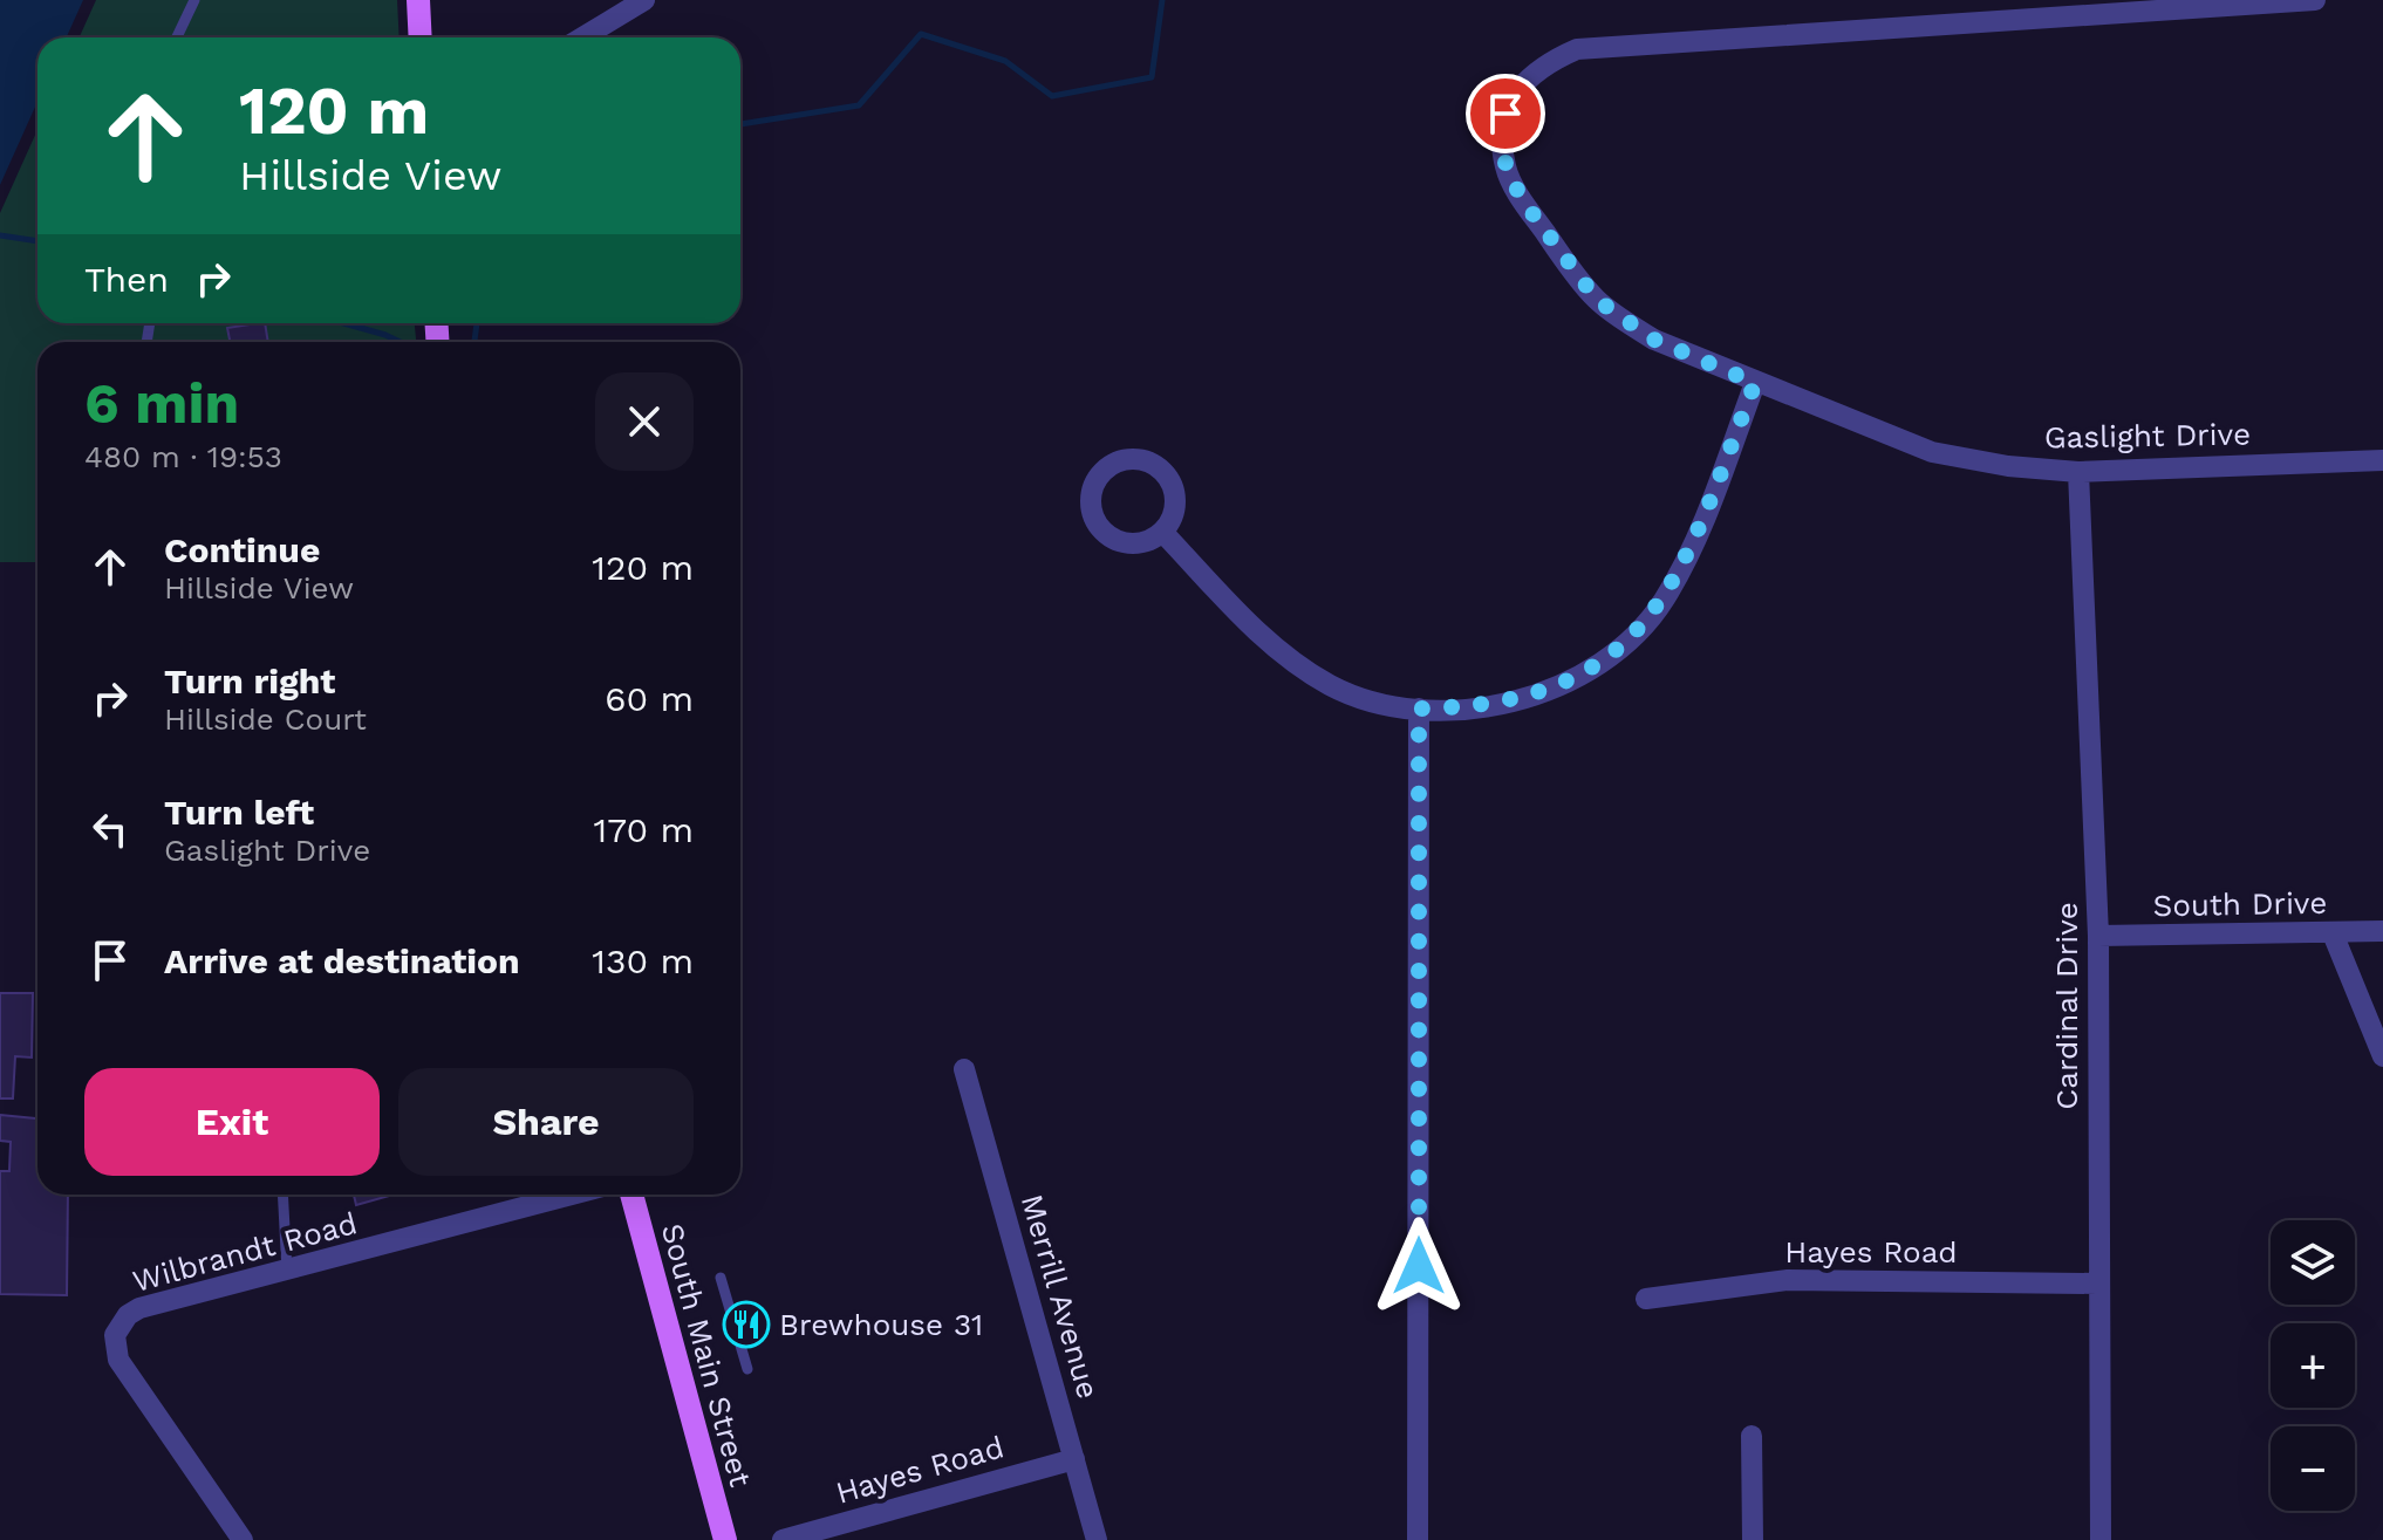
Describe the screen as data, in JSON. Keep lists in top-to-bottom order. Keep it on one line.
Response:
{"streets":{"main road":["South Main Street"],"street":["Gaslight Drive","South Drive","Cardinal Drive","Wilbrandt Road","Hayes Road","Merrill Avenue"]},"crossings":[["Gaslight Drive","Cardinal Drive"],["South Drive","Cardinal Drive"],["Cardinal Drive","Hayes Road"],["Hayes Road","Merrill Avenue"]],"places":{"restaurant":["Brewhouse 31"]},"page":{"turn":["120 m","Hillside View"],"then":"Then","heading":["6 min","480 m · 19:53"],"list":[{"name":"Continue","note":"Hillside View","value":"120 m"},{"name":"Turn right","note":"Hillside Court","value":"60 m"},{"name":"Turn left","note":"Gaslight Drive","value":"170 m"},{"name":"Arrive at destination","value":"130 m"}],"buttons":["Exit","Share"],"map_buttons":["+","−"]}}
